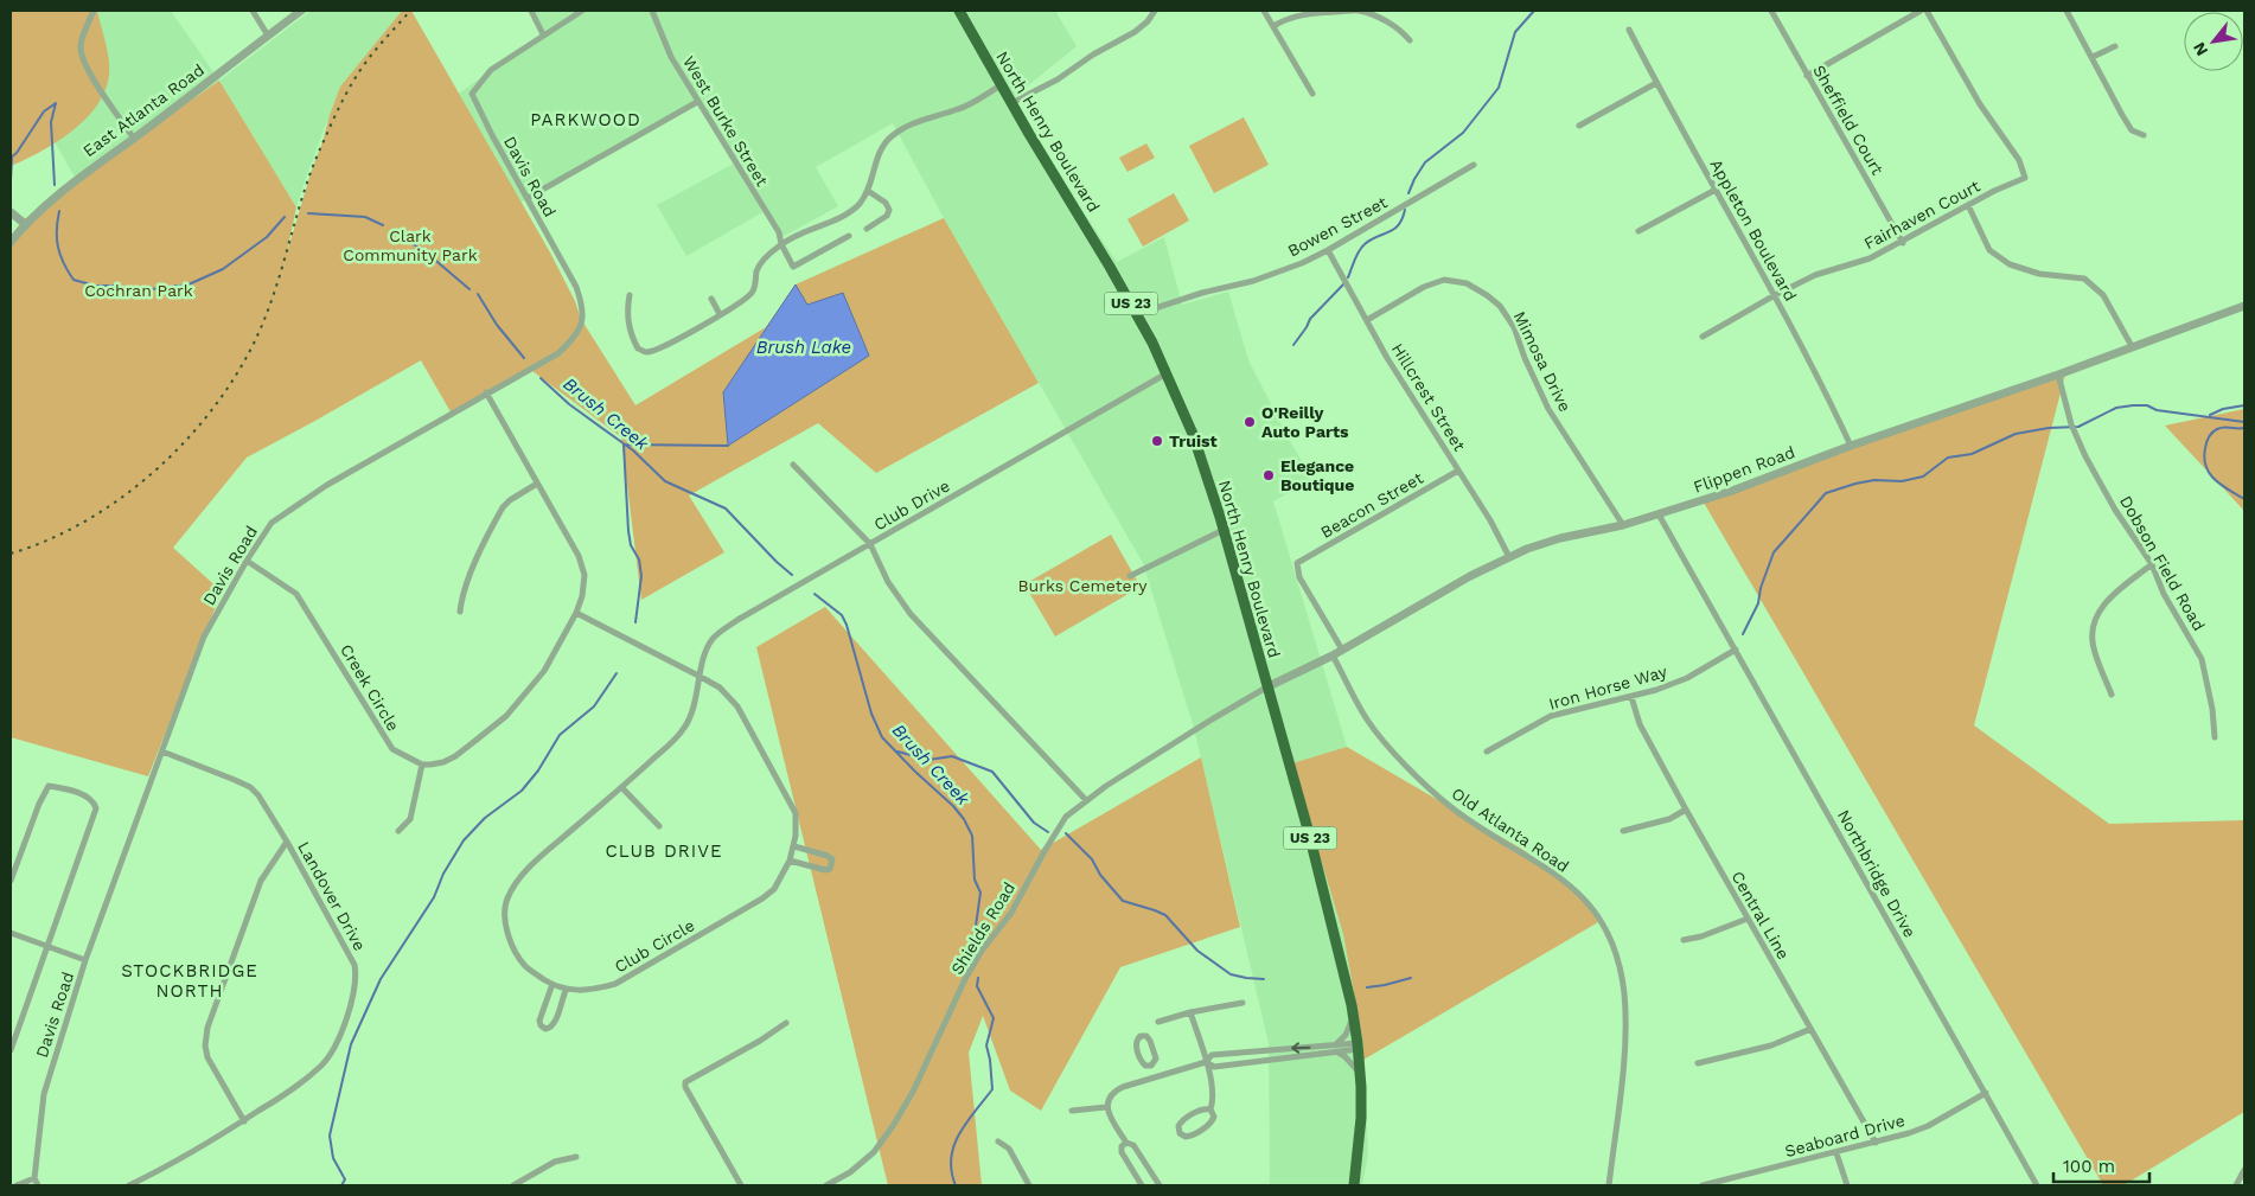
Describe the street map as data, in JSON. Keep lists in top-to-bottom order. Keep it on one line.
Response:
{"streets":{"highway":["North Henry Boulevard","US 23"],"street":["East Atlanta Road","Sheffield Court","West Burke Street","Davis Road","Fairhaven Court","Bowen Street","Appleton Boulevard","Mimosa Drive","Hillcrest Street","Flippen Road","Club Drive","Beacon Street","Dobson Field Road","Creek Circle","Iron Horse Way","Old Atlanta Road","Northbridge Drive","Landover Drive","Central Line","Shields Road","Club Circle","Seaboard Drive"]},"crossings":[["Sheffield Court","Fairhaven Court"],["North Henry Boulevard","Bowen Street"],["North Henry Boulevard","Flippen Road"],["North Henry Boulevard","Club Drive"],["North Henry Boulevard","Shields Road"],["Davis Road","Creek Circle"],["Davis Road","Landover Drive"],["Fairhaven Court","Appleton Boulevard"],["Bowen Street","Hillcrest Street"],["Appleton Boulevard","Flippen Road"],["Mimosa Drive","Hillcrest Street"],["Mimosa Drive","Flippen Road"],["Hillcrest Street","Flippen Road"],["Hillcrest Street","Beacon Street"],["Flippen Road","Beacon Street"],["Flippen Road","Dobson Field Road"],["Flippen Road","Old Atlanta Road"],["Flippen Road","Northbridge Drive"],["Flippen Road","Shields Road"],["Club Drive","Shields Road"],["Iron Horse Way","Northbridge Drive"],["Iron Horse Way","Central Line"],["Northbridge Drive","Seaboard Drive"],["Central Line","Seaboard Drive"]],"districts":["PARKWOOD","CLUB DRIVE","STOCKBRIDGE NORTH"],"water":["Brush Lake","Brush Creek"],"parks":["Clark Community Park","Cochran Park","Burks Cemetery"],"places":["O'Reilly Auto Parts","Truist","Elegance Boutique"],"scale_bar":"100 m","north":"bottom left"}
